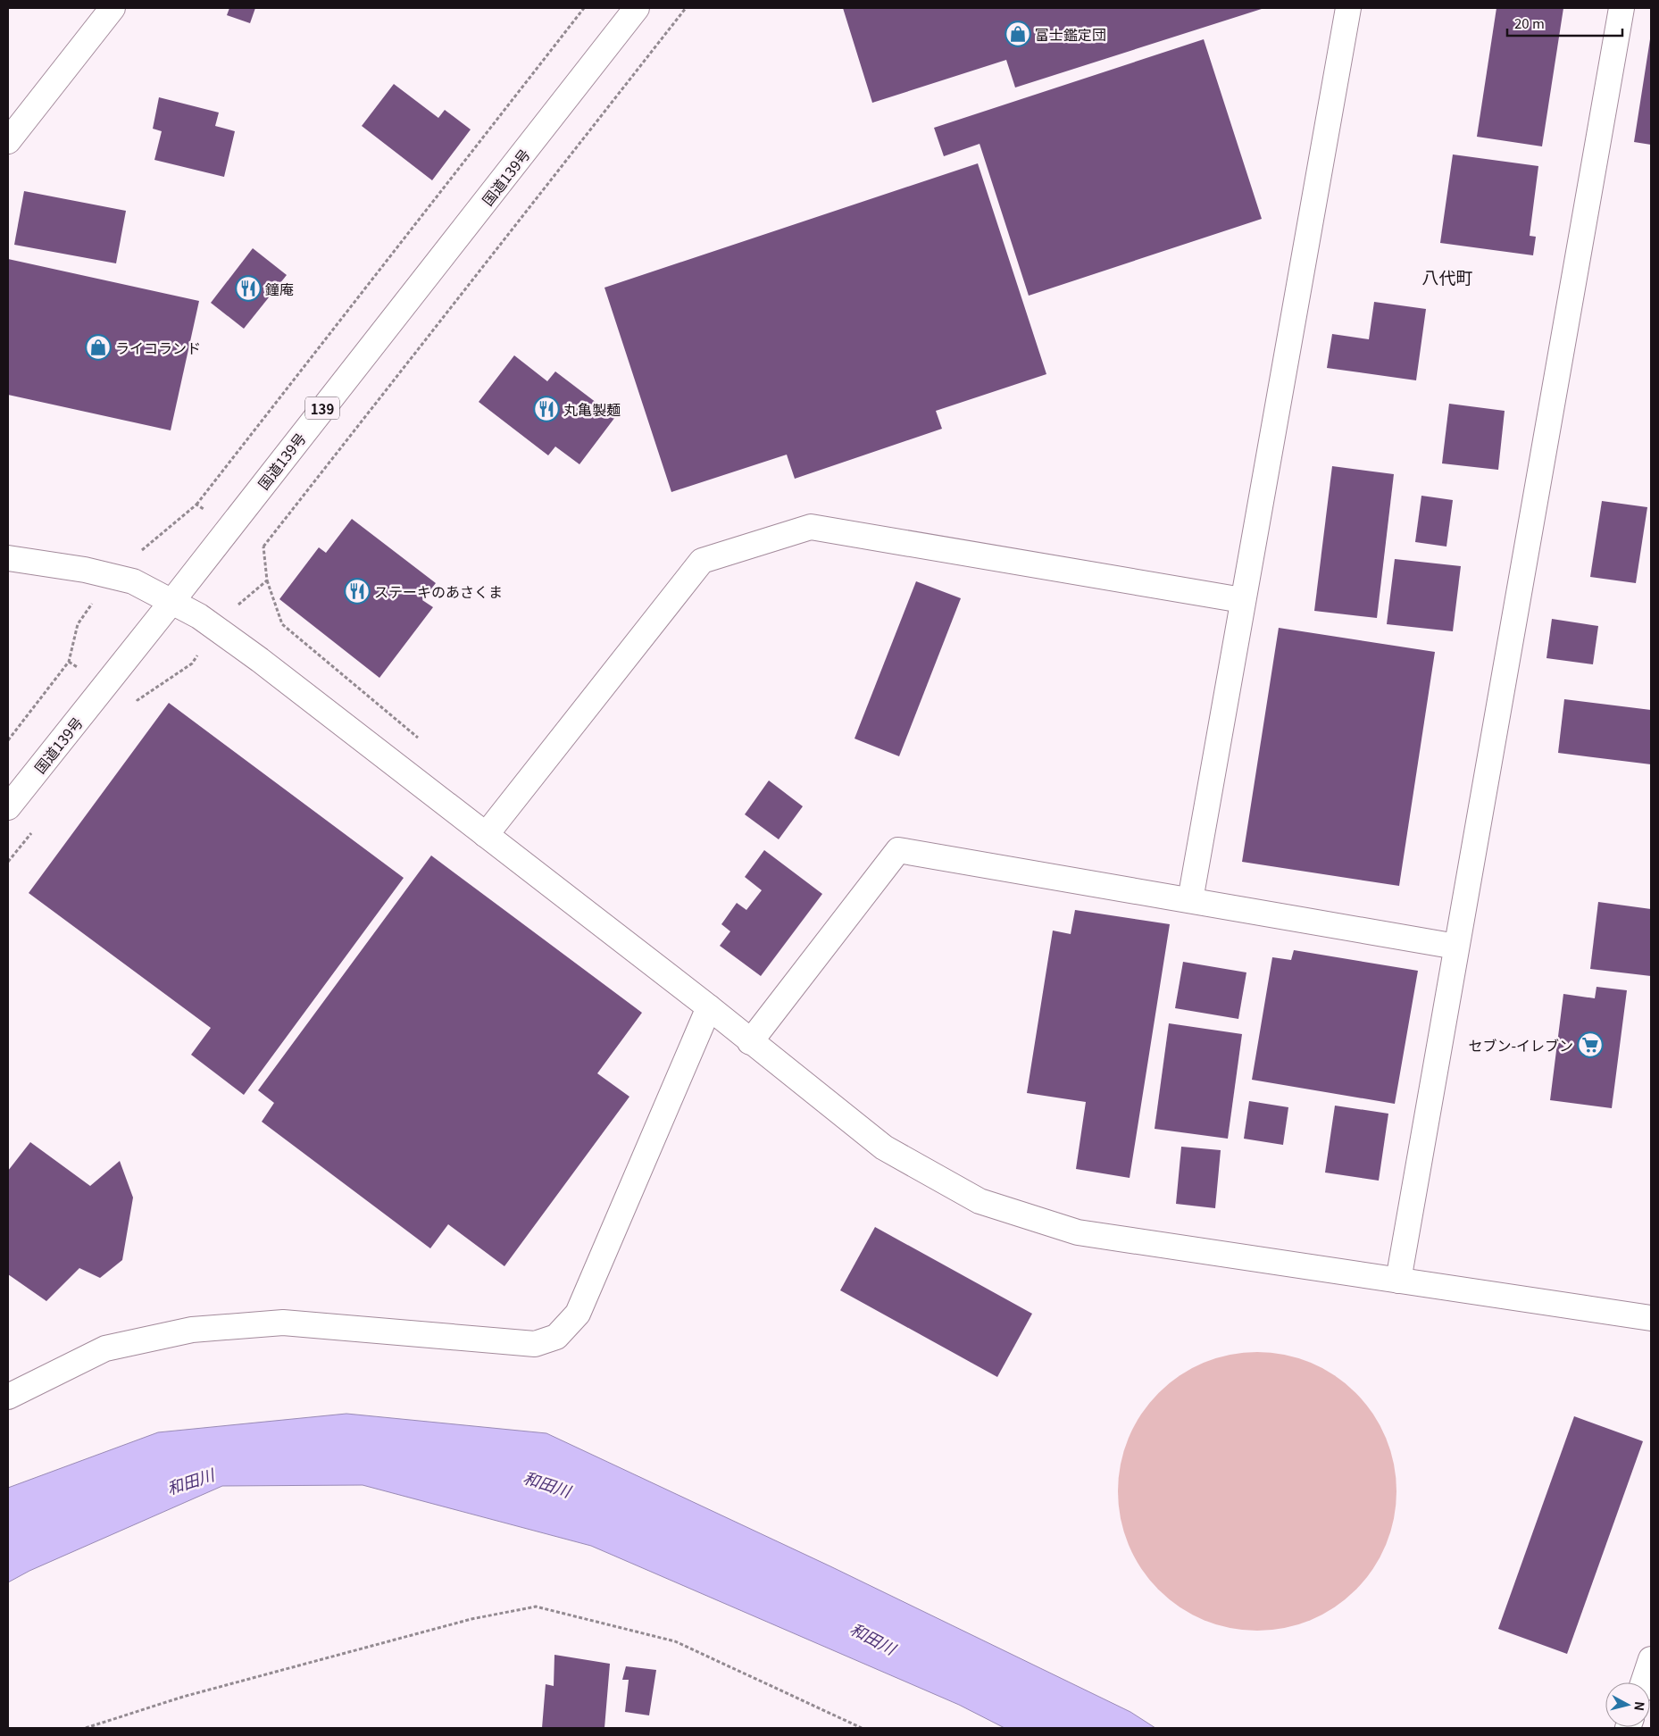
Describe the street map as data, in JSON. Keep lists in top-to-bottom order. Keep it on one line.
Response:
{"streets":{"main road":["国道139号","139"]},"districts":["八代町"],"water":["和田川"],"places":{"shop":["富士鑑定団","ライコランド"],"restaurant":["鐘庵","丸亀製麺","ステーキのあさくま"],"supermarket":["セブン-イレブン"]},"scale_bar":"20 m","north":"right"}
